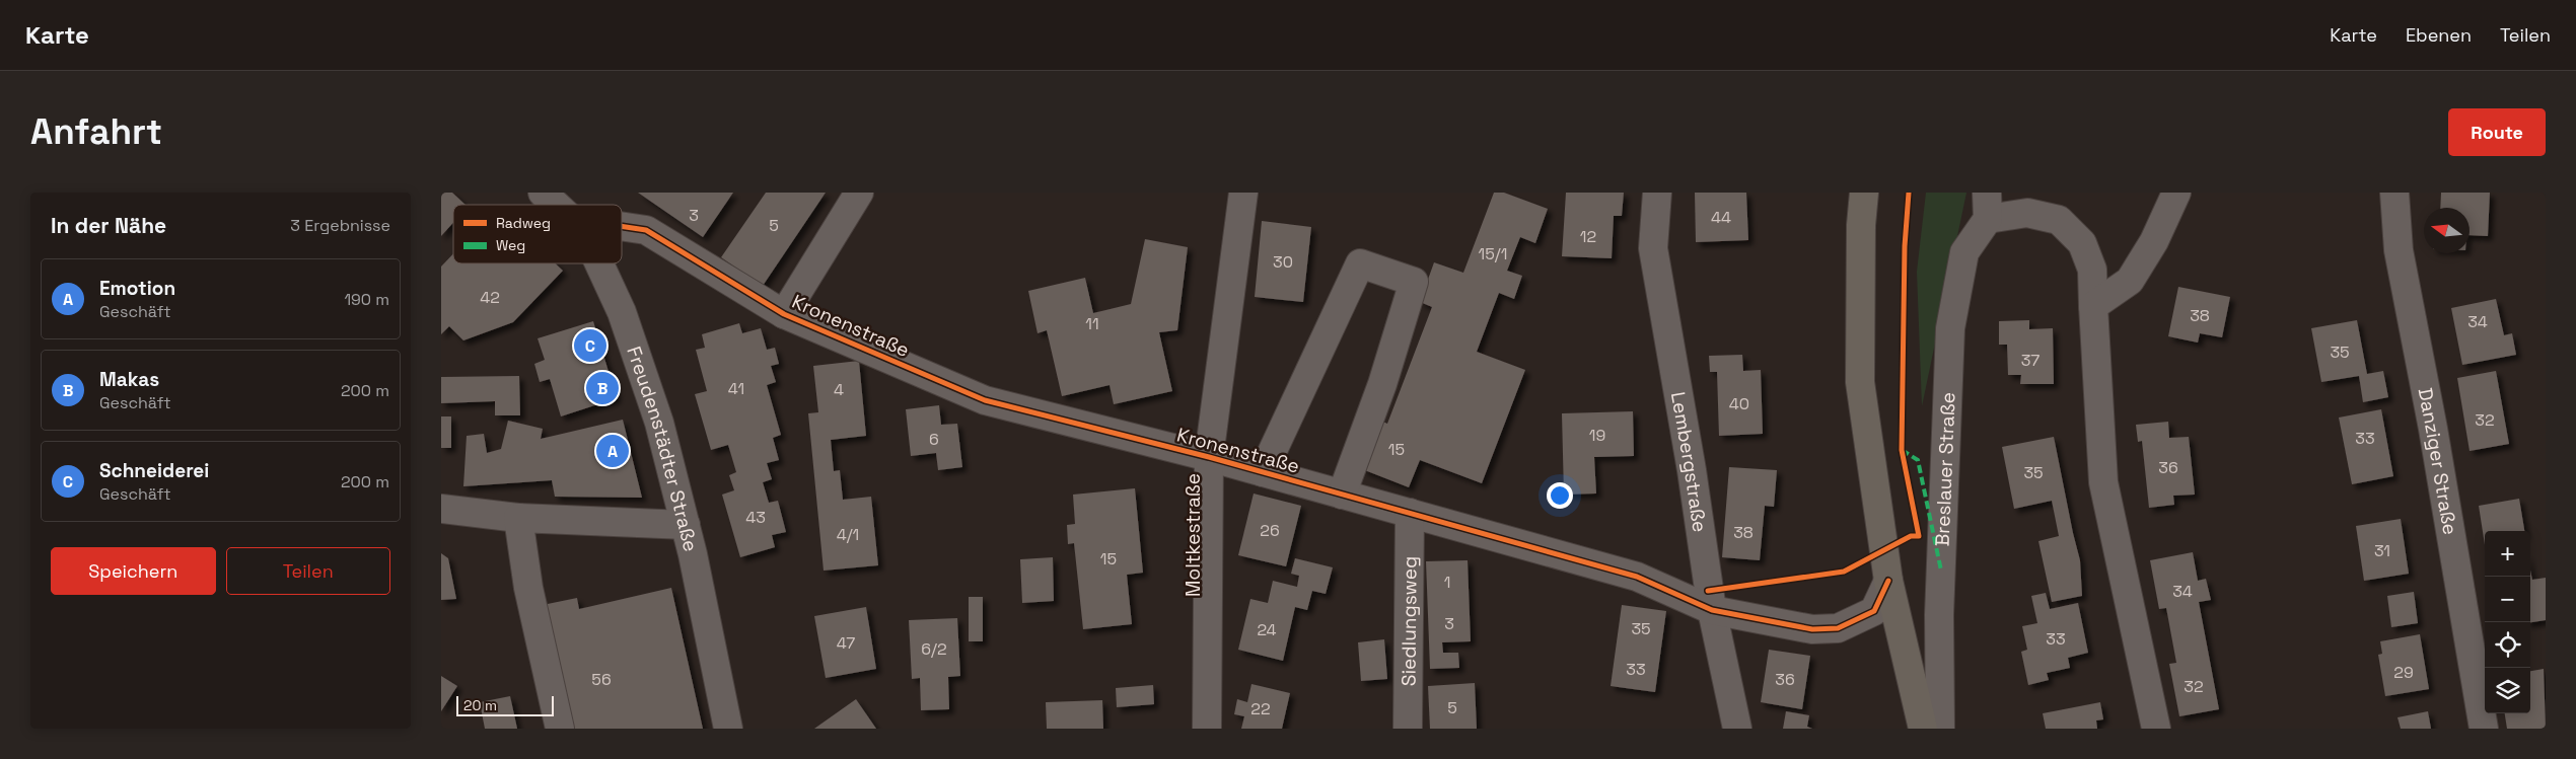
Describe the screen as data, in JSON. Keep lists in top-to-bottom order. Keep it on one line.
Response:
{"streets":{"street":["Kronenstraße","Freudenstädter Straße","Lembergstraße","Danziger Straße","Breslauer Straße","Moltkestraße","Siedlungsweg"]},"crossings":[["Kronenstraße","Lembergstraße"],["Kronenstraße","Moltkestraße"],["Kronenstraße","Siedlungsweg"]],"house_numbers":["3","44","5","12","15/1","30","42","38","34","11","35","37","41","4","40","32","19","33","6","15","36","35","43","26","38","4/1","31","15","1","34","3","35","24","33","47","6/2","33","29","56","36","32","5","22"],"legend":["Radweg","Weg"],"scale_bar":"20 m","north":"left","page":{"header":"Karte","nav":["Karte","Ebenen","Teilen"],"buttons":["Route",["Speichern","Teilen"]],"title":"Anfahrt","heading":["In der Nähe","3 Ergebnisse"],"list":[{"mark":"A","name":"Emotion","note":"Geschäft","value":"190 m"},{"mark":"B","name":"Makas","note":"Geschäft","value":"200 m"},{"mark":"C","name":"Schneiderei","note":"Geschäft","value":"200 m"}],"pins":["C","B","A"],"map_buttons":["+","−"],"scale":"20 m"}}
